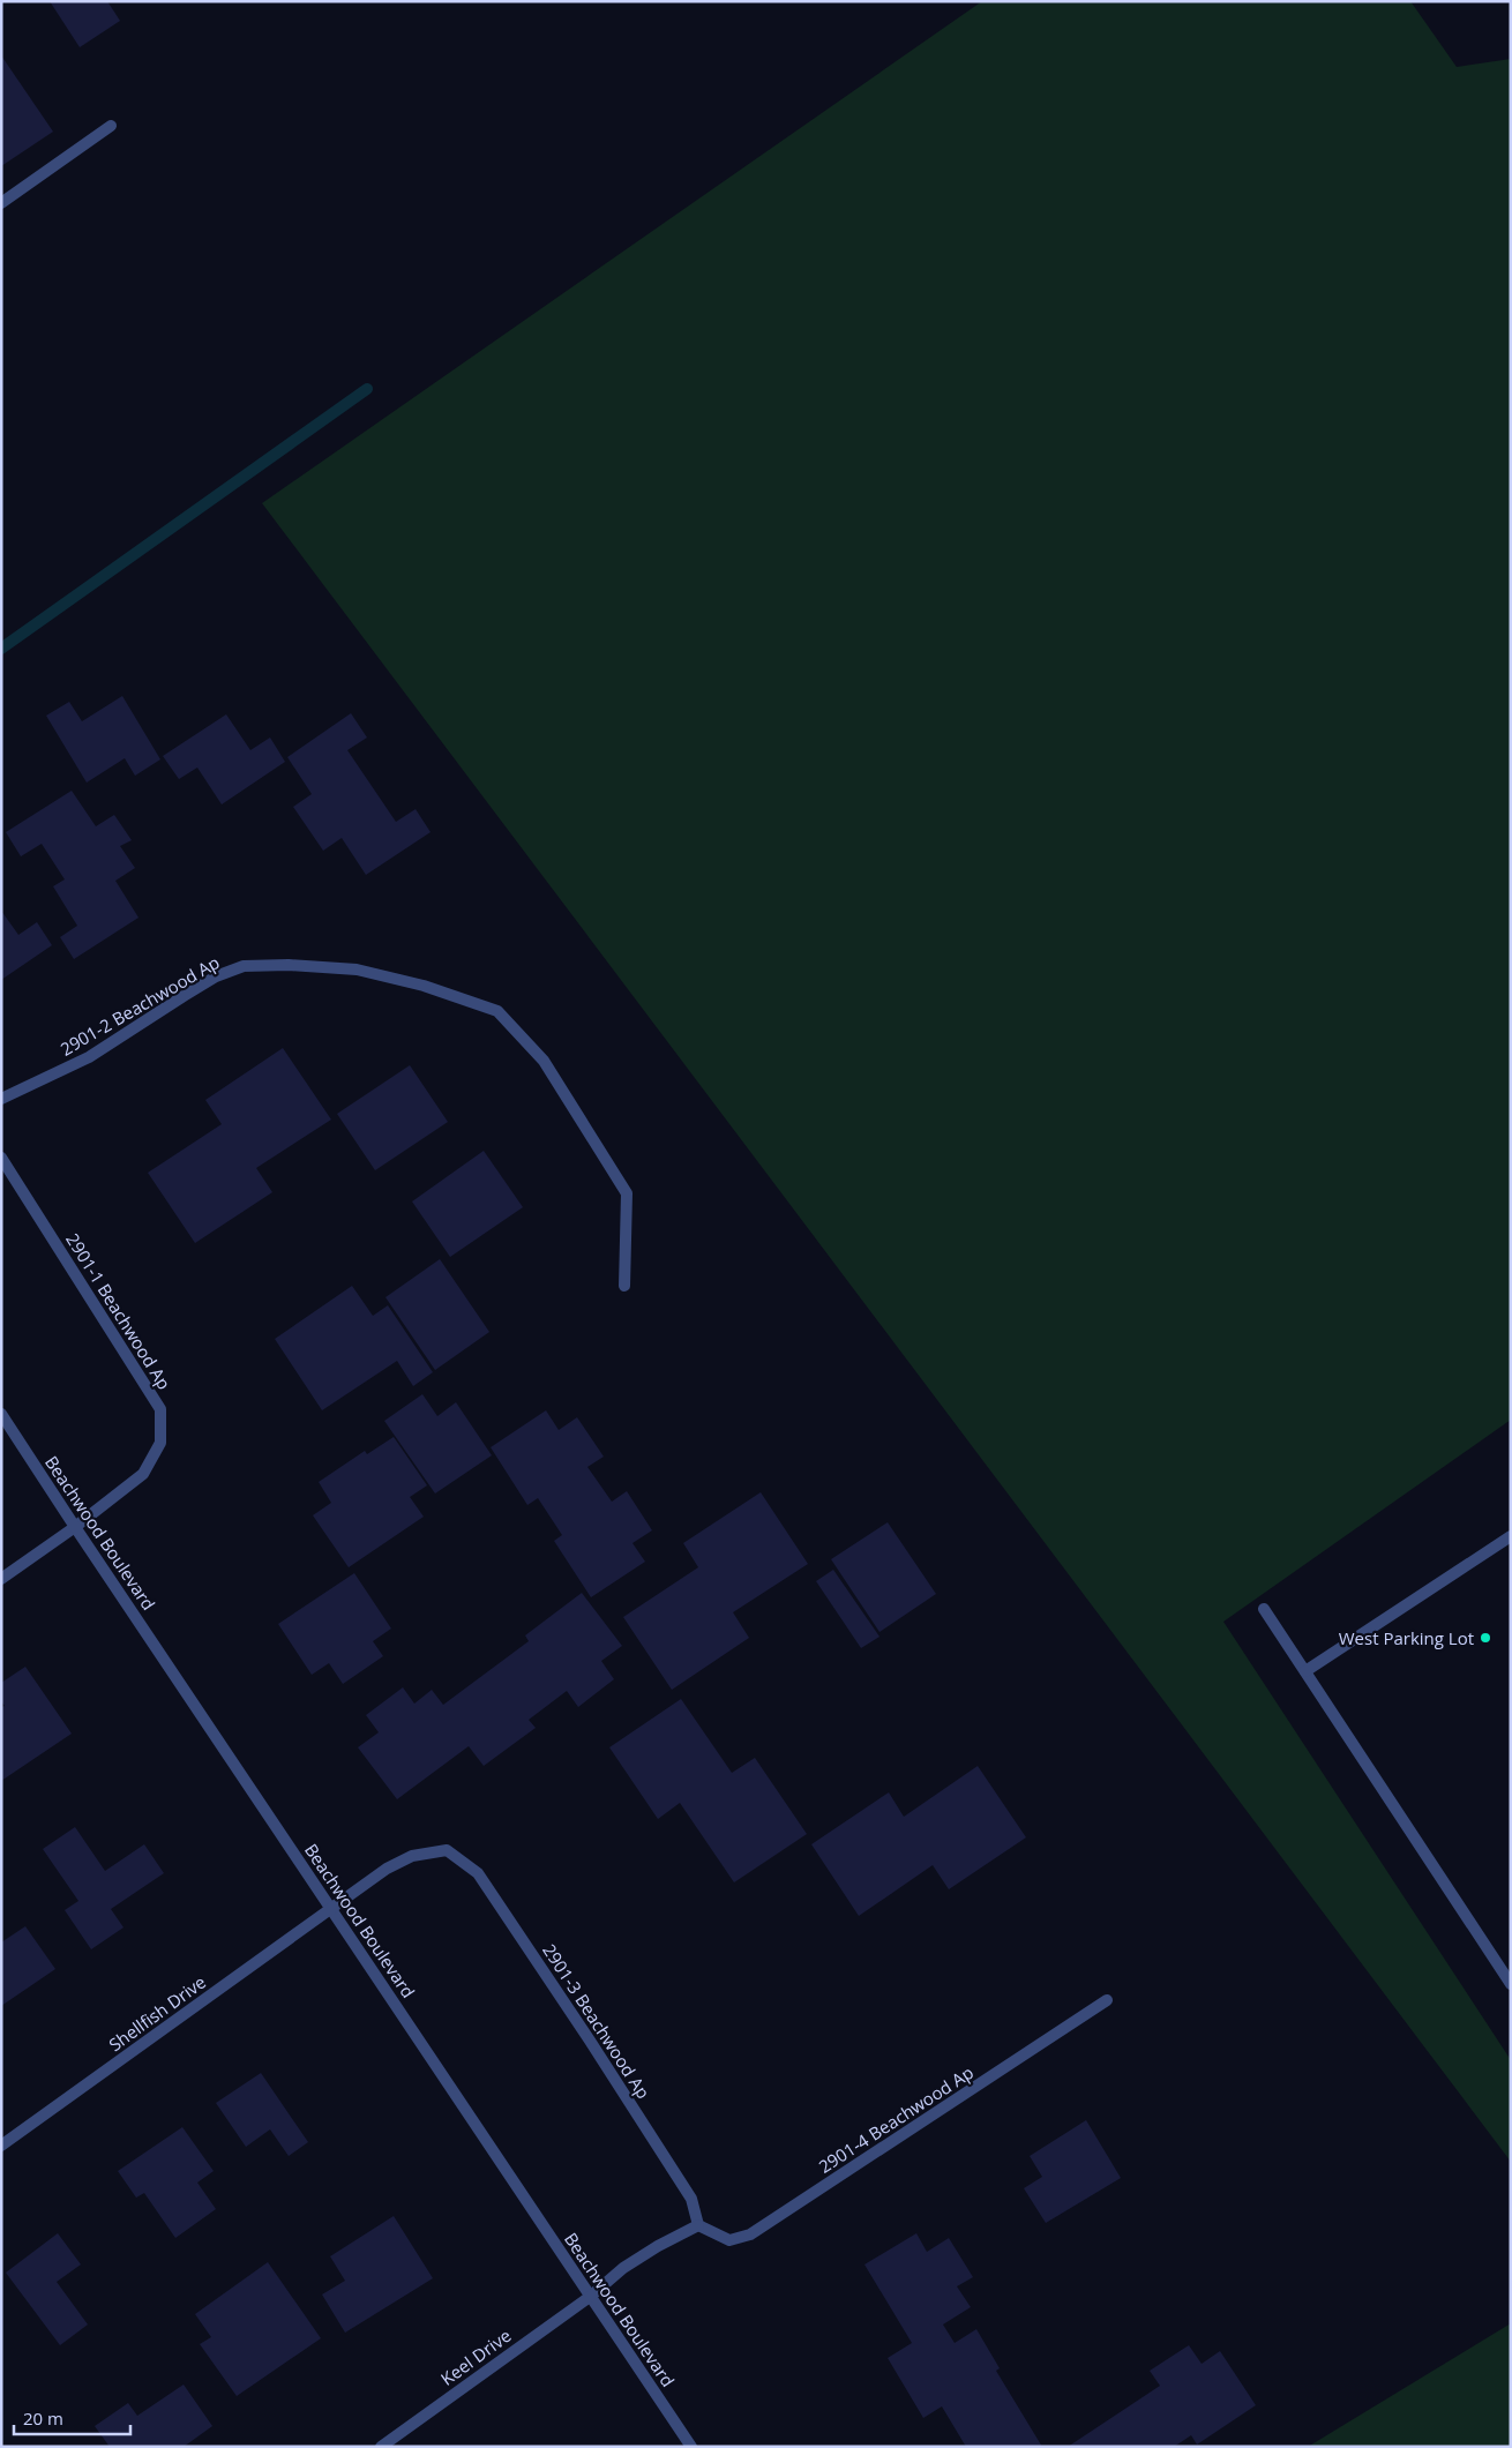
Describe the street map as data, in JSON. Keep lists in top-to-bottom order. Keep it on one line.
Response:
{"streets":{"street":["2901-2 Beachwood Ap","2901-1 Beachwood Ap","Beachwood Boulevard","Shellfish Drive","2901-3 Beachwood Ap","2901-4 Beachwood Ap","Keel Drive"]},"crossings":[["2901-1 Beachwood Ap","Beachwood Boulevard"],["Beachwood Boulevard","Shellfish Drive"],["Beachwood Boulevard","2901-3 Beachwood Ap"],["Beachwood Boulevard","Keel Drive"],["Shellfish Drive","2901-3 Beachwood Ap"],["2901-3 Beachwood Ap","2901-4 Beachwood Ap"]],"places":["West Parking Lot"],"scale_bar":"20 m"}
